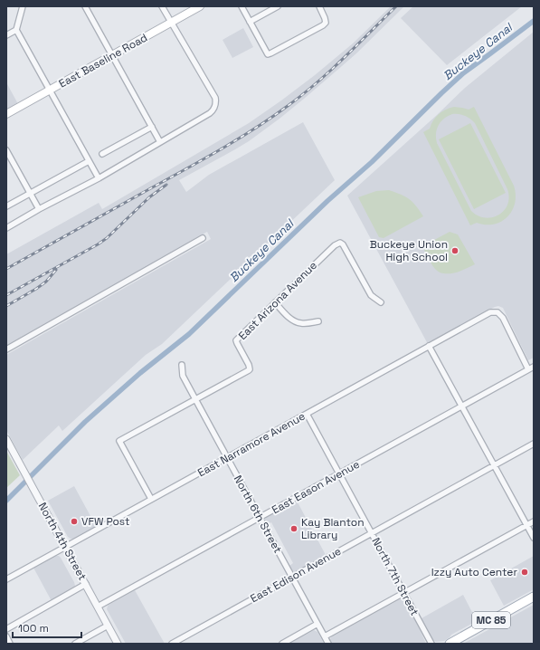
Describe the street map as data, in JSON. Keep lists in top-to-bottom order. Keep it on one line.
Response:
{"streets":{"main road":["East Baseline Road","MC 85"],"street":["East Arizona Avenue","East Narramore Avenue","East Eason Avenue","North 6th Street","North 4th Street","East Edison Avenue","North 7th Street"]},"crossings":[["East Arizona Avenue","East Narramore Avenue"],["East Arizona Avenue","North 6th Street"],["East Narramore Avenue","East Eason Avenue"],["East Narramore Avenue","North 6th Street"],["East Narramore Avenue","North 4th Street"],["East Narramore Avenue","North 7th Street"],["East Eason Avenue","North 6th Street"],["East Eason Avenue","North 4th Street"],["East Eason Avenue","North 7th Street"],["North 6th Street","East Edison Avenue"],["East Edison Avenue","North 7th Street"]],"water":["Buckeye Canal"],"places":["Buckeye Union High School","VFW Post","Kay Blanton Library","Izzy Auto Center"],"scale_bar":"100 m"}
